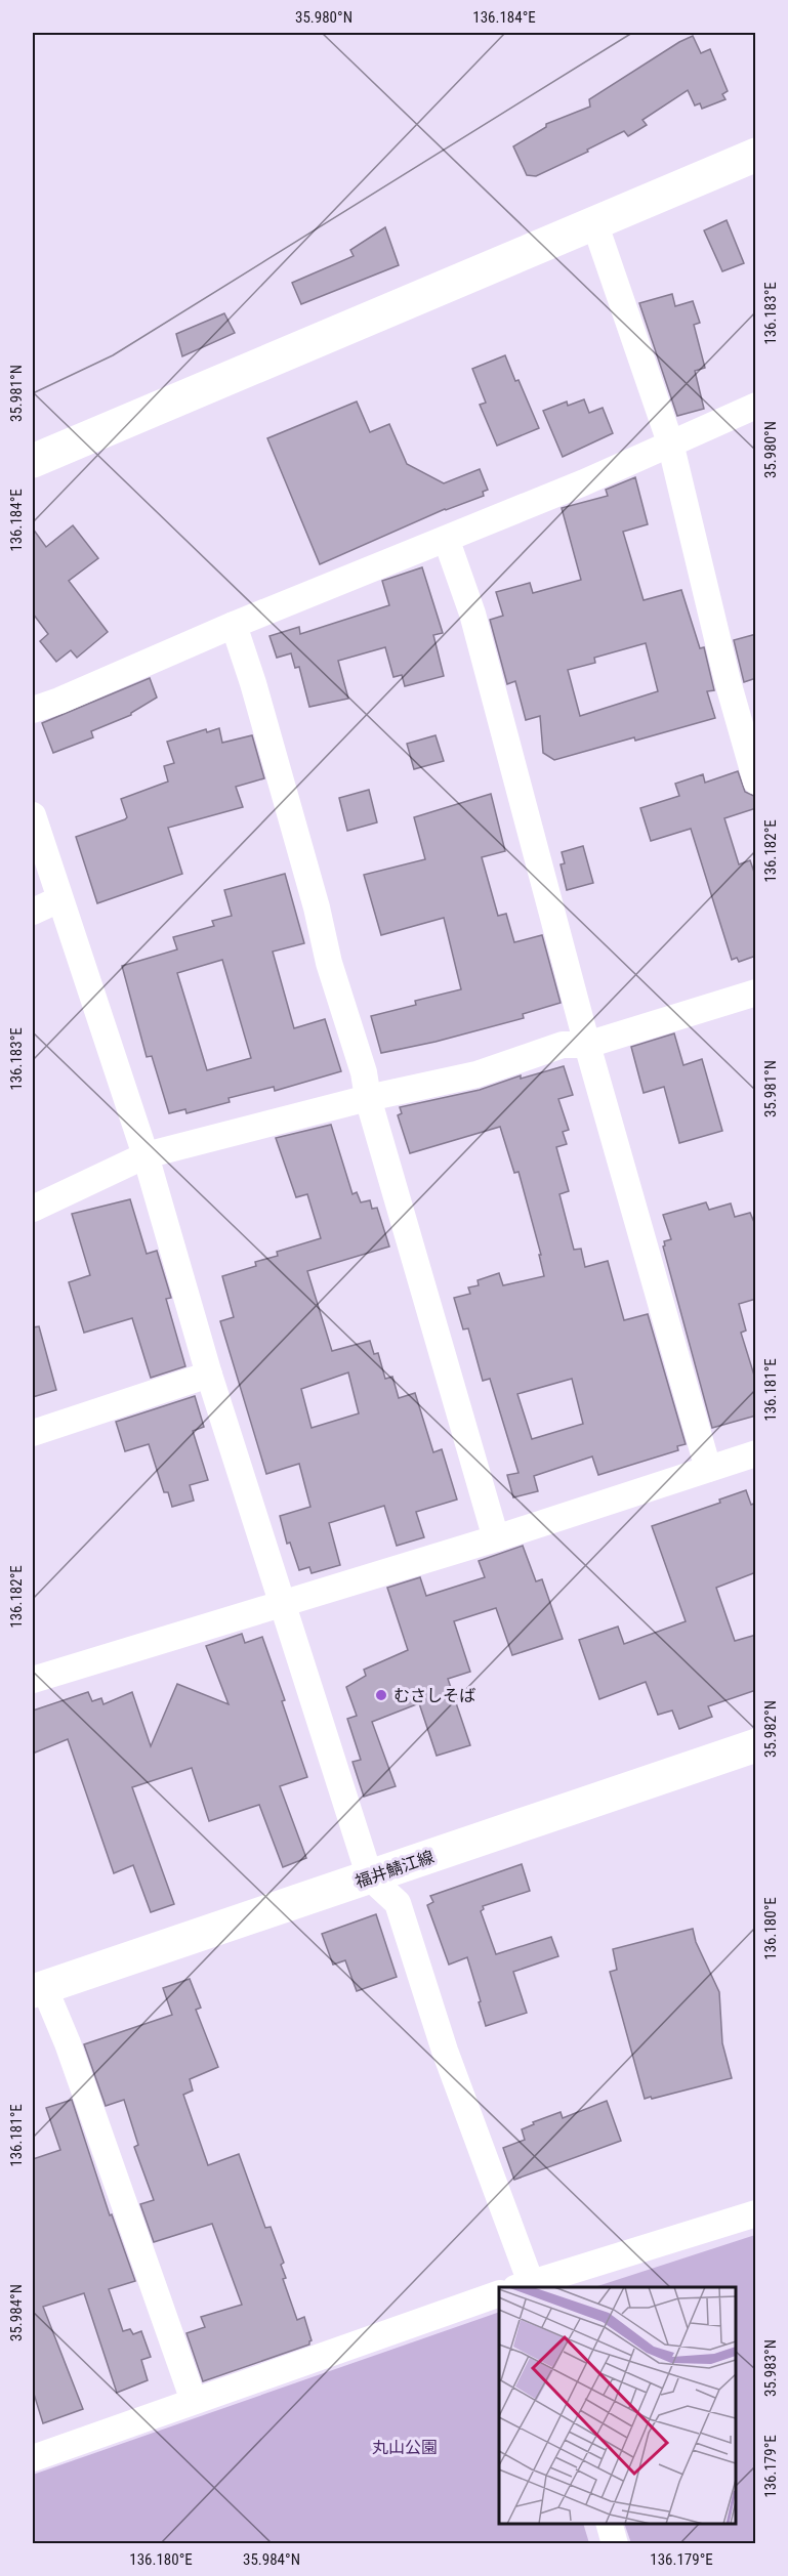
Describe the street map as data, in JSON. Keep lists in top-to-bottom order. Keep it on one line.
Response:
{"streets":{"street":["福井鯖江線"]},"parks":["丸山公園"],"places":["むさしそば"],"coordinates":["35.980°N","136.184°E","136.183°E","35.981°N","136.182°E","136.181°E","35.982°N","136.180°E","35.984°N","35.983°N","136.179°E"]}
